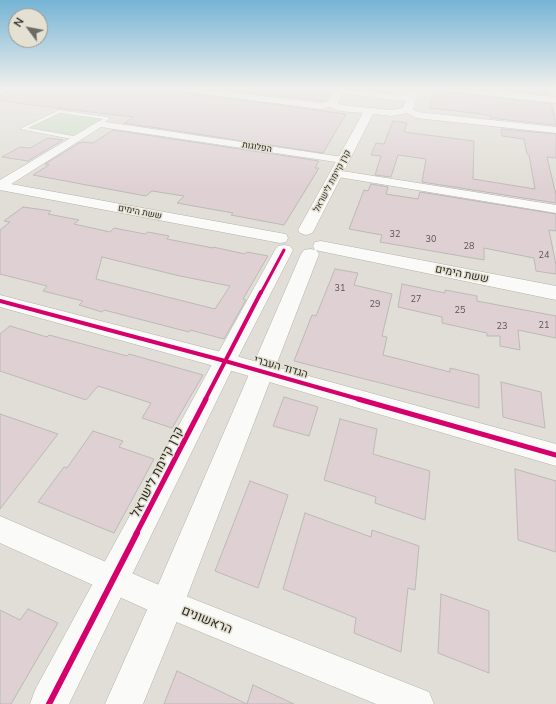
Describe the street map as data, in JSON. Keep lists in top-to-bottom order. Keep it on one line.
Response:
{"streets":{"street":["הפלוגות","קרן קיימת לישראל","ששת הימים","הגדוד העברי","הראשונים"]},"crossings":[["הפלוגות","קרן קיימת לישראל"],["קרן קיימת לישראל","ששת הימים"],["קרן קיימת לישראל","הגדוד העברי"],["קרן קיימת לישראל","הראשונים"]],"house_numbers":["32","30","28","24","31","27","29","25","21","23"],"north":"top left"}
